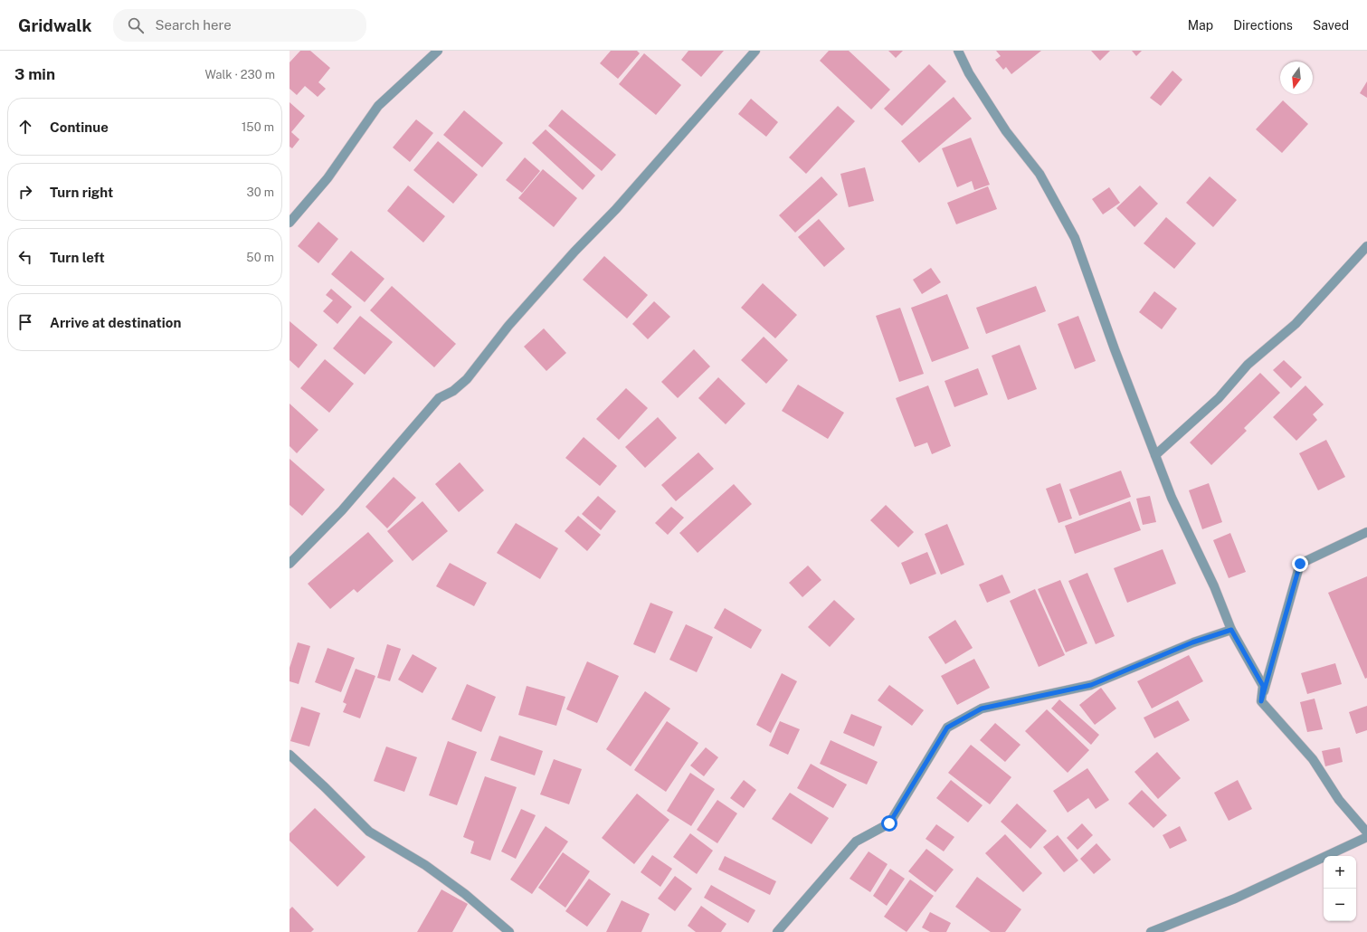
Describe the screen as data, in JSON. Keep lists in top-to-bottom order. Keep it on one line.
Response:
{"north":"bottom","page":{"header":"Gridwalk","search":"Search here","nav":["Map","Directions","Saved"],"heading":["3 min","Walk · 230 m"],"list":[["Continue","150 m"],["Turn right","30 m"],["Turn left","50 m"],"Arrive at destination"],"map_buttons":["+","−"]}}
